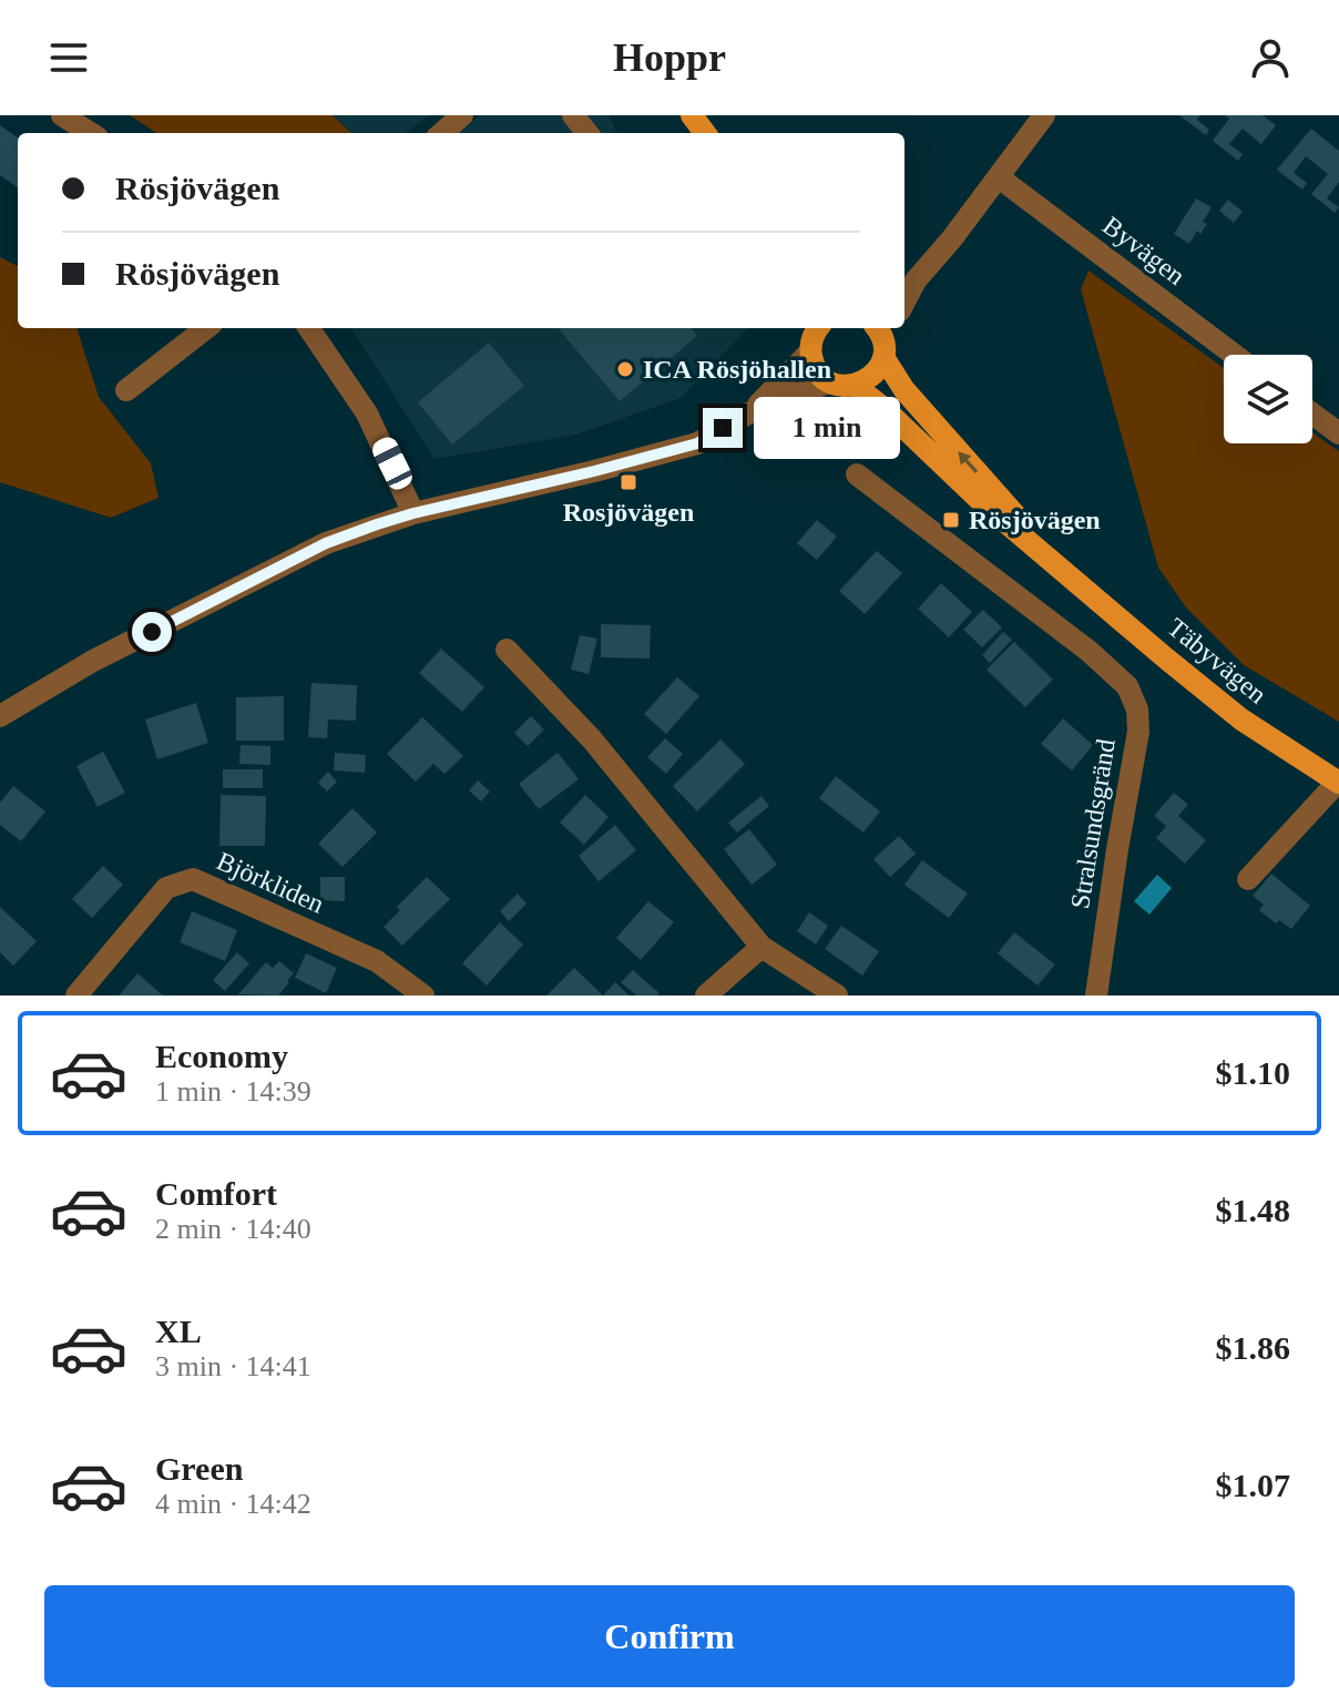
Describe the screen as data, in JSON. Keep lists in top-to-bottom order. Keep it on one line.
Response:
{"streets":{"main road":["Täbyvägen"],"street":["Byvägen","Stralsundsgränd","Björkliden"]},"places":{"other":["ICA Rösjöhallen"],"transit":["Rosjövägen","Rösjövägen"]},"page":{"header":"Hoppr","banner":["Rösjövägen","Rösjövägen"],"bubble":"1 min","list":[{"name":"Economy","note":"1 min · 14:39","value":"$1.10"},{"name":"Comfort","note":"2 min · 14:40","value":"$1.48"},{"name":"XL","note":"3 min · 14:41","value":"$1.86"},{"name":"Green","note":"4 min · 14:42","value":"$1.07"}],"buttons":"Confirm"}}
